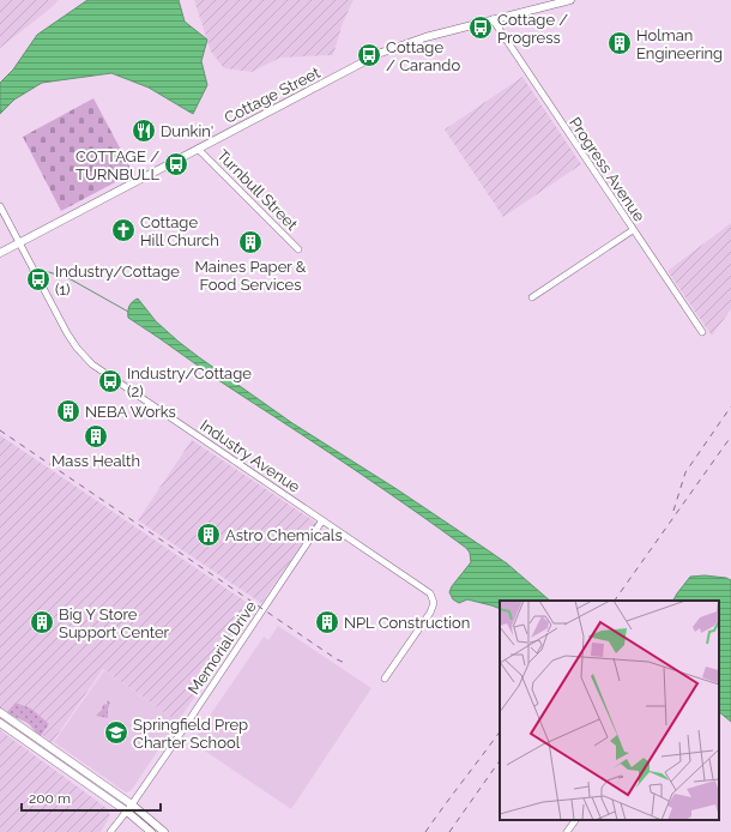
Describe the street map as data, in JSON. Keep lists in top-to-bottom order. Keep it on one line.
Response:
{"streets":{"main road":["Cottage Street"],"street":["Progress Avenue","Turnbull Street","Industry Avenue","Memorial Drive"]},"crossings":[["Cottage Street","Progress Avenue"],["Cottage Street","Turnbull Street"],["Cottage Street","Industry Avenue"],["Industry Avenue","Memorial Drive"]],"places":{"bus stop":["Cottage / Progress","Cottage / Carando","COTTAGE / TURNBULL","Industry/Cottage (1)","Industry/Cottage (2)"],"building":["Holman Engineering","Maines Paper & Food Services","NEBA Works","Mass Health","Astro Chemicals","Big Y Store Support Center","NPL Construction"],"restaurant":["Dunkin'"],"church":["Cottage Hill Church"],"school or university":["Springfield Prep Charter School"]},"scale_bar":"200 m"}
